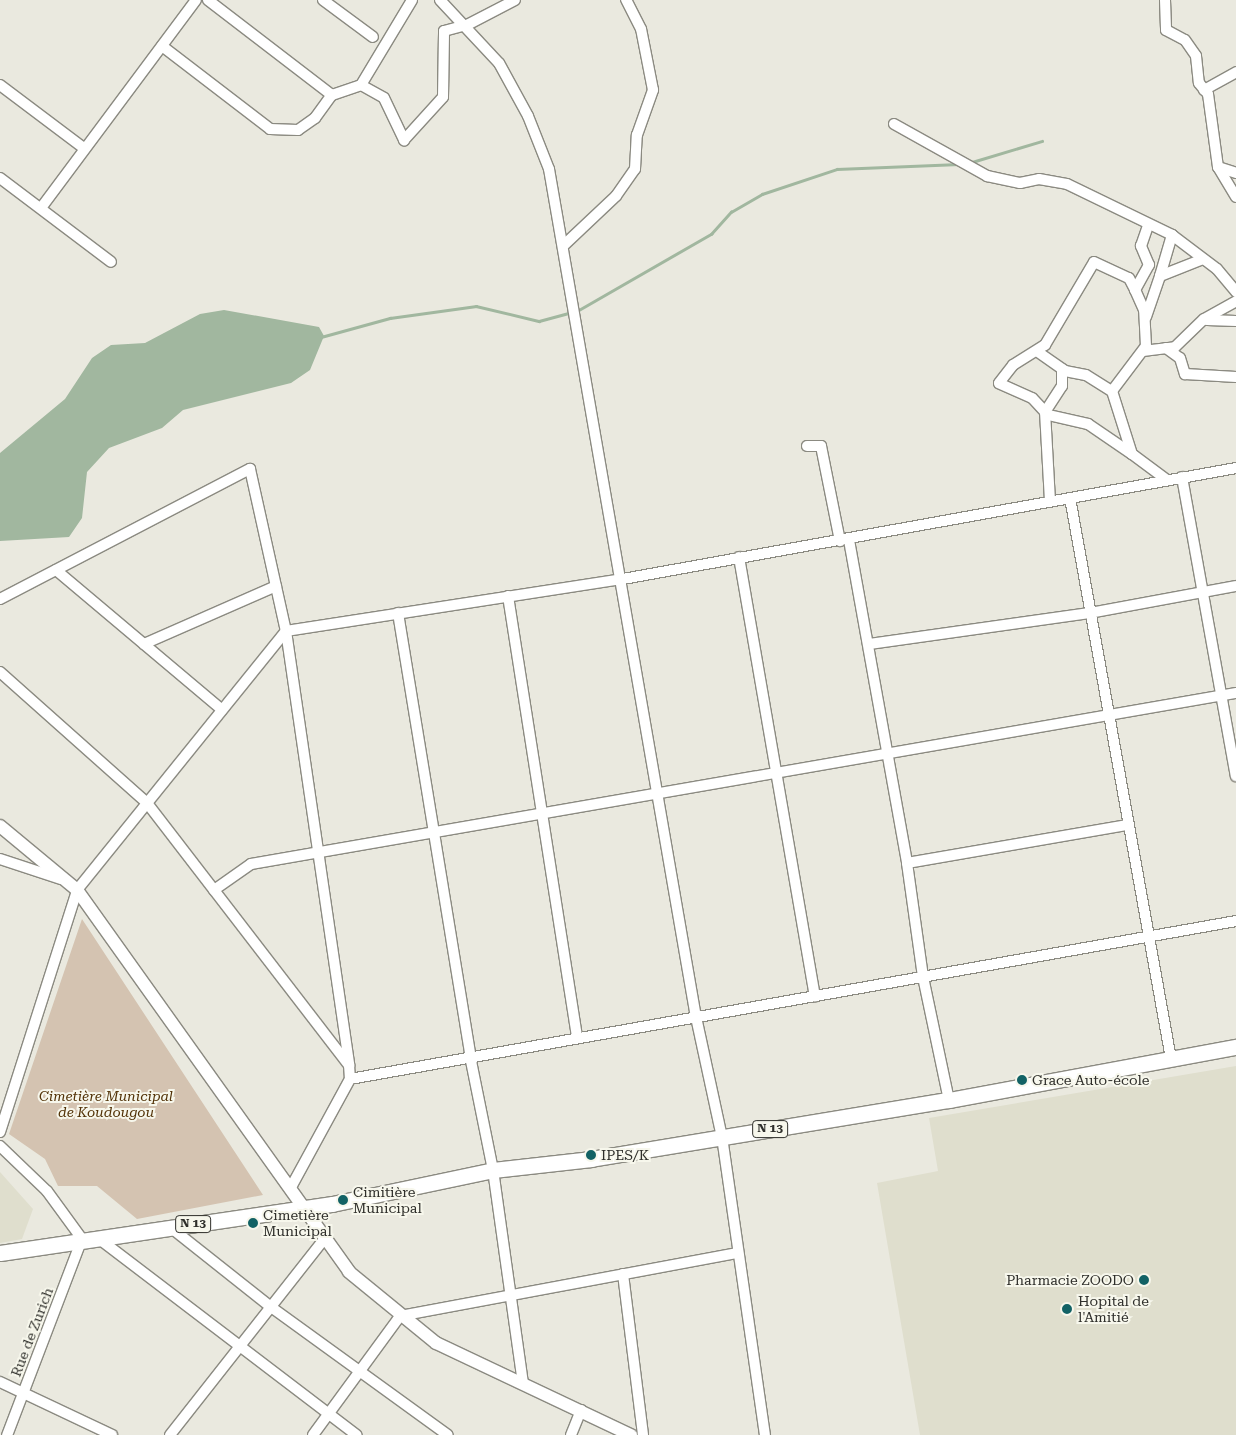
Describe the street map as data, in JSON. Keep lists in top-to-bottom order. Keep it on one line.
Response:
{"streets":{"main road":["N 13"],"street":["Rue de Zurich"]},"crossings":[["N 13","Rue de Zurich"]],"parks":["Cimetière Municipal de Koudougou"],"places":["Grace Auto-école","IPES/K","Cimitière Municipal","Cimetière Municipal","Pharmacie ZOODO","Hopital de l'Amitié"]}
